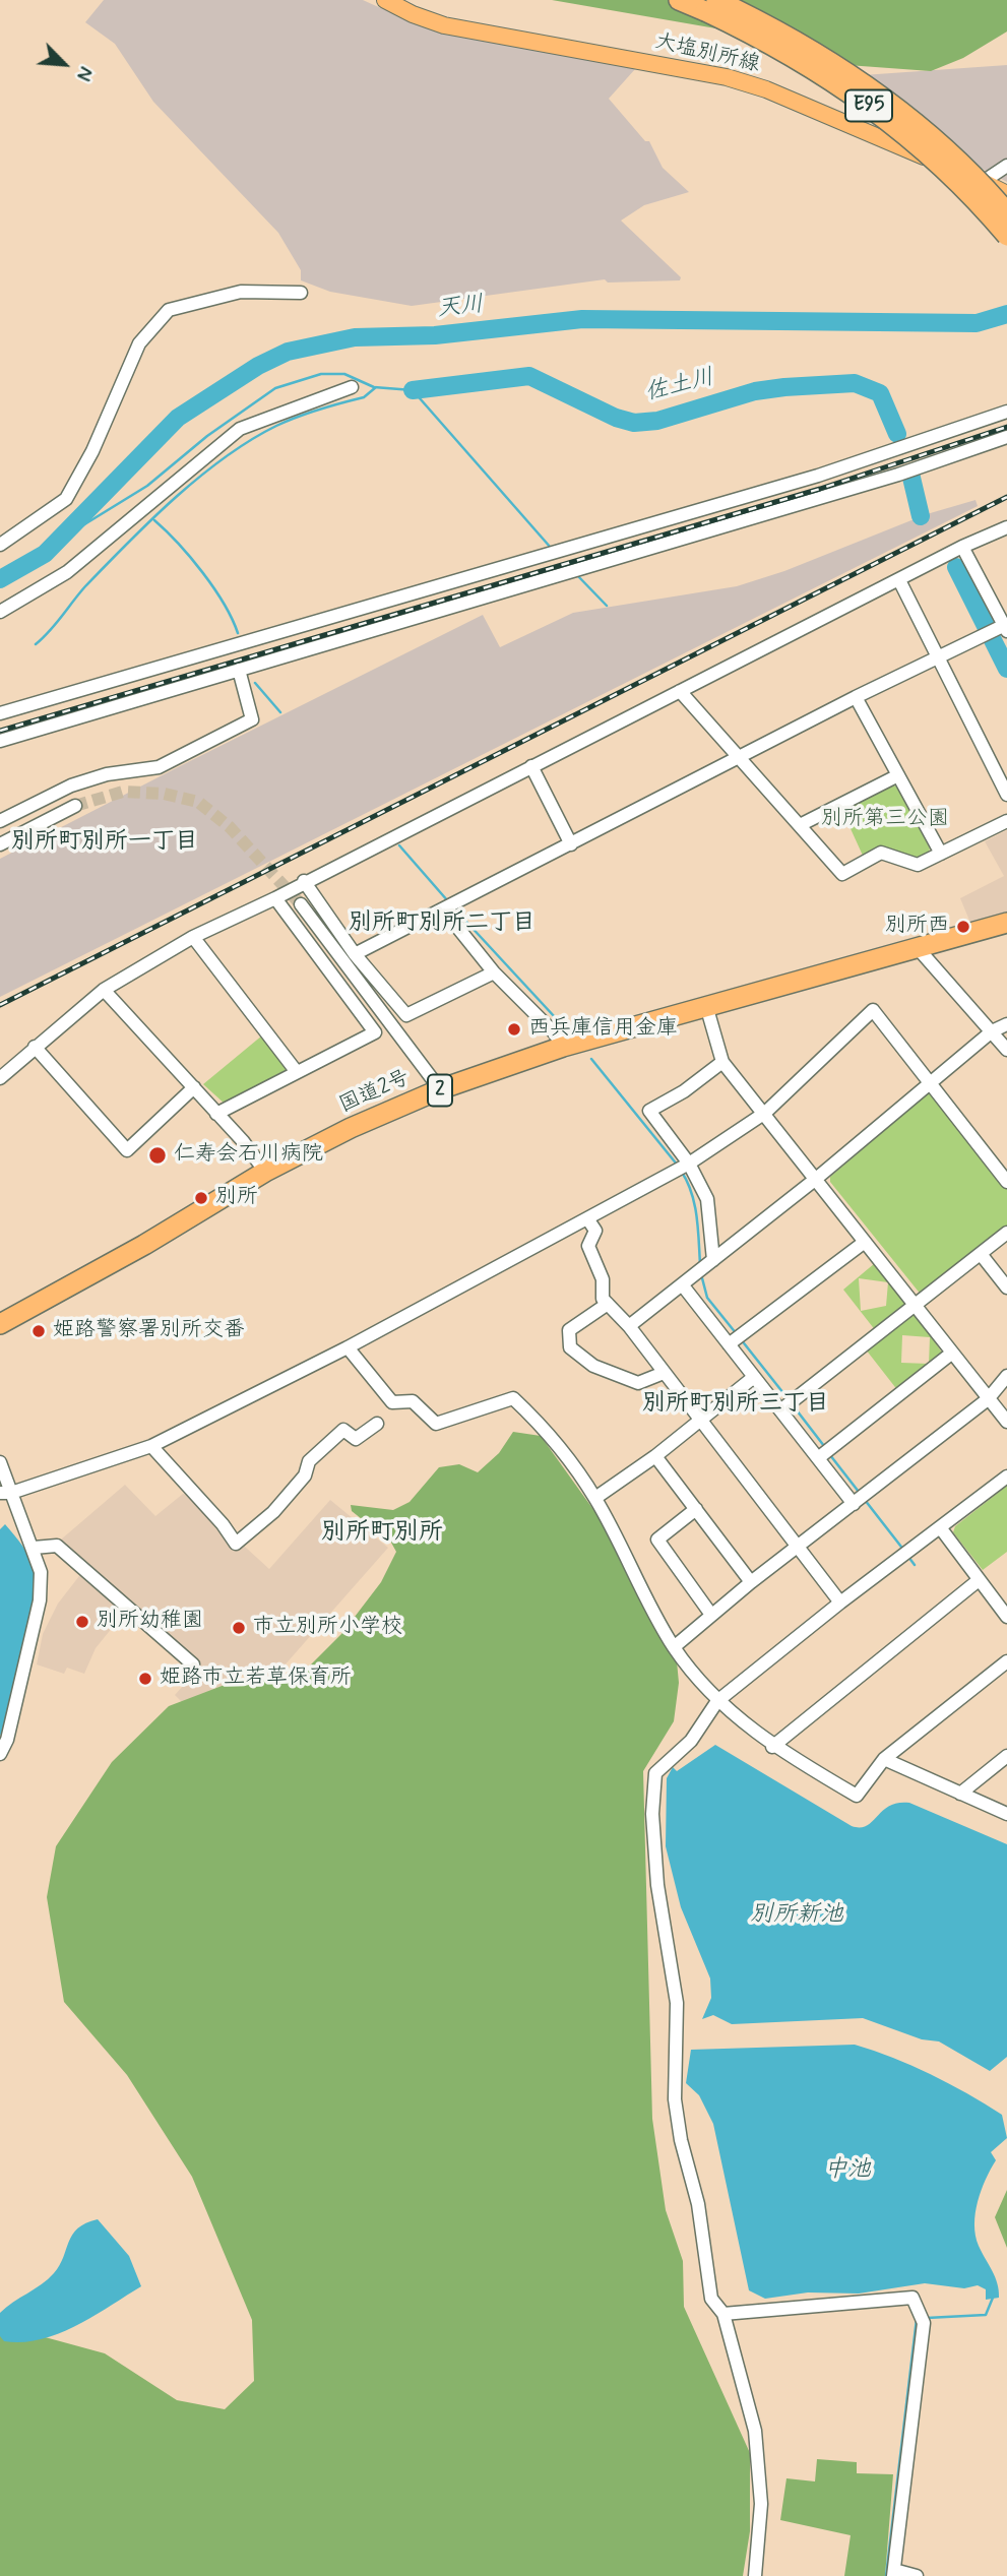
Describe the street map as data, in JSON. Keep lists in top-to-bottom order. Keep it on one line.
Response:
{"streets":{"highway":["E95","2","国道2号"],"main road":["大塩別所線"]},"districts":["別所町別所一丁目","別所町別所二丁目","別所町別所三丁目","別所町別所"],"water":["天川","佐土川","別所新池","中池"],"parks":["別所第三公園"],"places":["別所西","西兵庫信用金庫","仁寿会石川病院","別所","姫路警察署別所交番","別所幼稚園","市立別所小学校","姫路市立若草保育所"],"north":"bottom right"}
